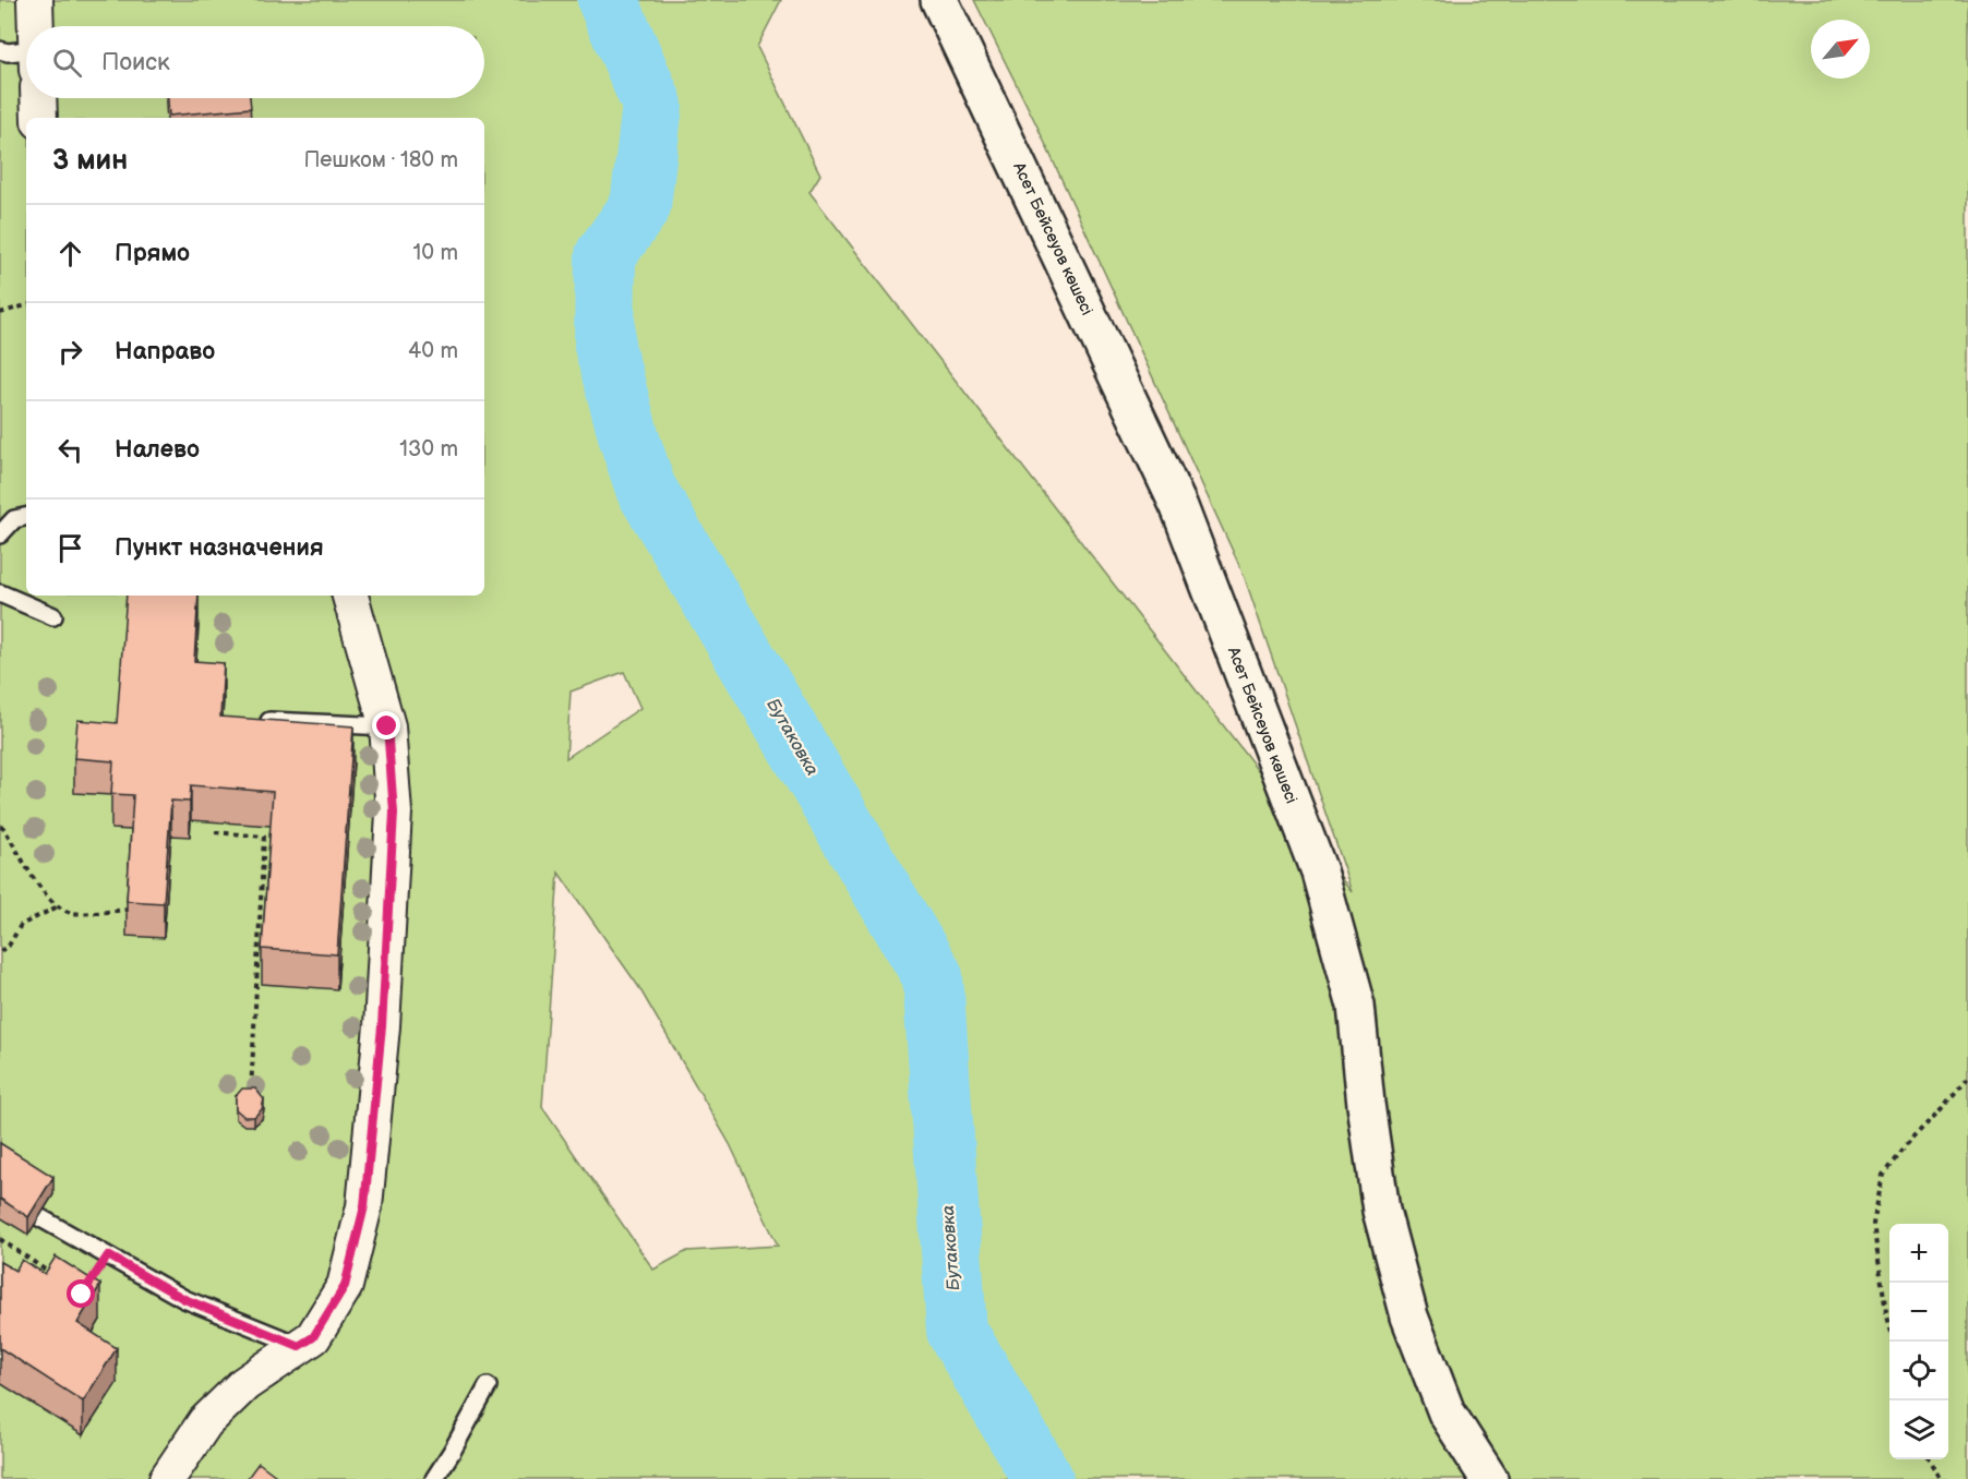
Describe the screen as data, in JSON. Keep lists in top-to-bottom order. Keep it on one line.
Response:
{"streets":{"street":["Асет Бейсеуов көшесі"]},"water":["Бутаковка"],"north":"top right","page":{"search":"Поиск","heading":["3 мин","Пешком · 180 m"],"list":[["Прямо","10 m"],["Направо","40 m"],["Налево","130 m"],"Пункт назначения"],"map_buttons":["+","−"]}}
